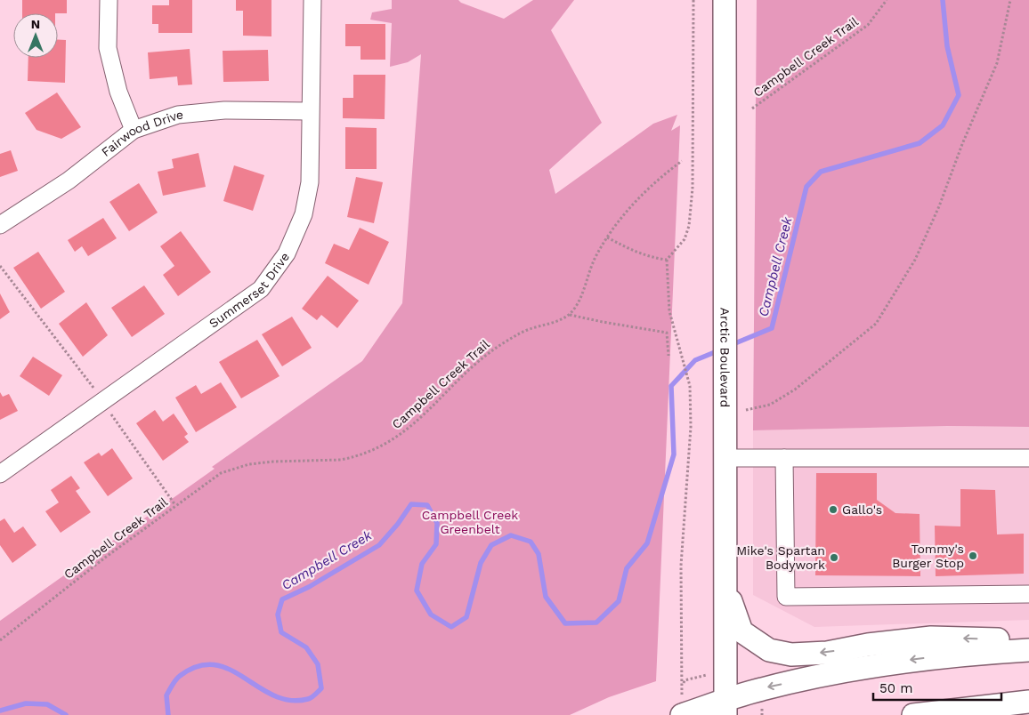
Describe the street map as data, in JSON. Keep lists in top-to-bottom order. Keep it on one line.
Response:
{"streets":{"main road":["Arctic Boulevard"],"street":["Fairwood Drive","Summerset Drive"],"path":["Campbell Creek Trail"]},"crossings":[["Fairwood Drive","Summerset Drive"]],"water":["Campbell Creek"],"parks":["Campbell Creek Greenbelt"],"places":["Gallo's","Tommy's Burger Stop","Mike's Spartan Bodywork"],"scale_bar":"50 m","north":"top"}
